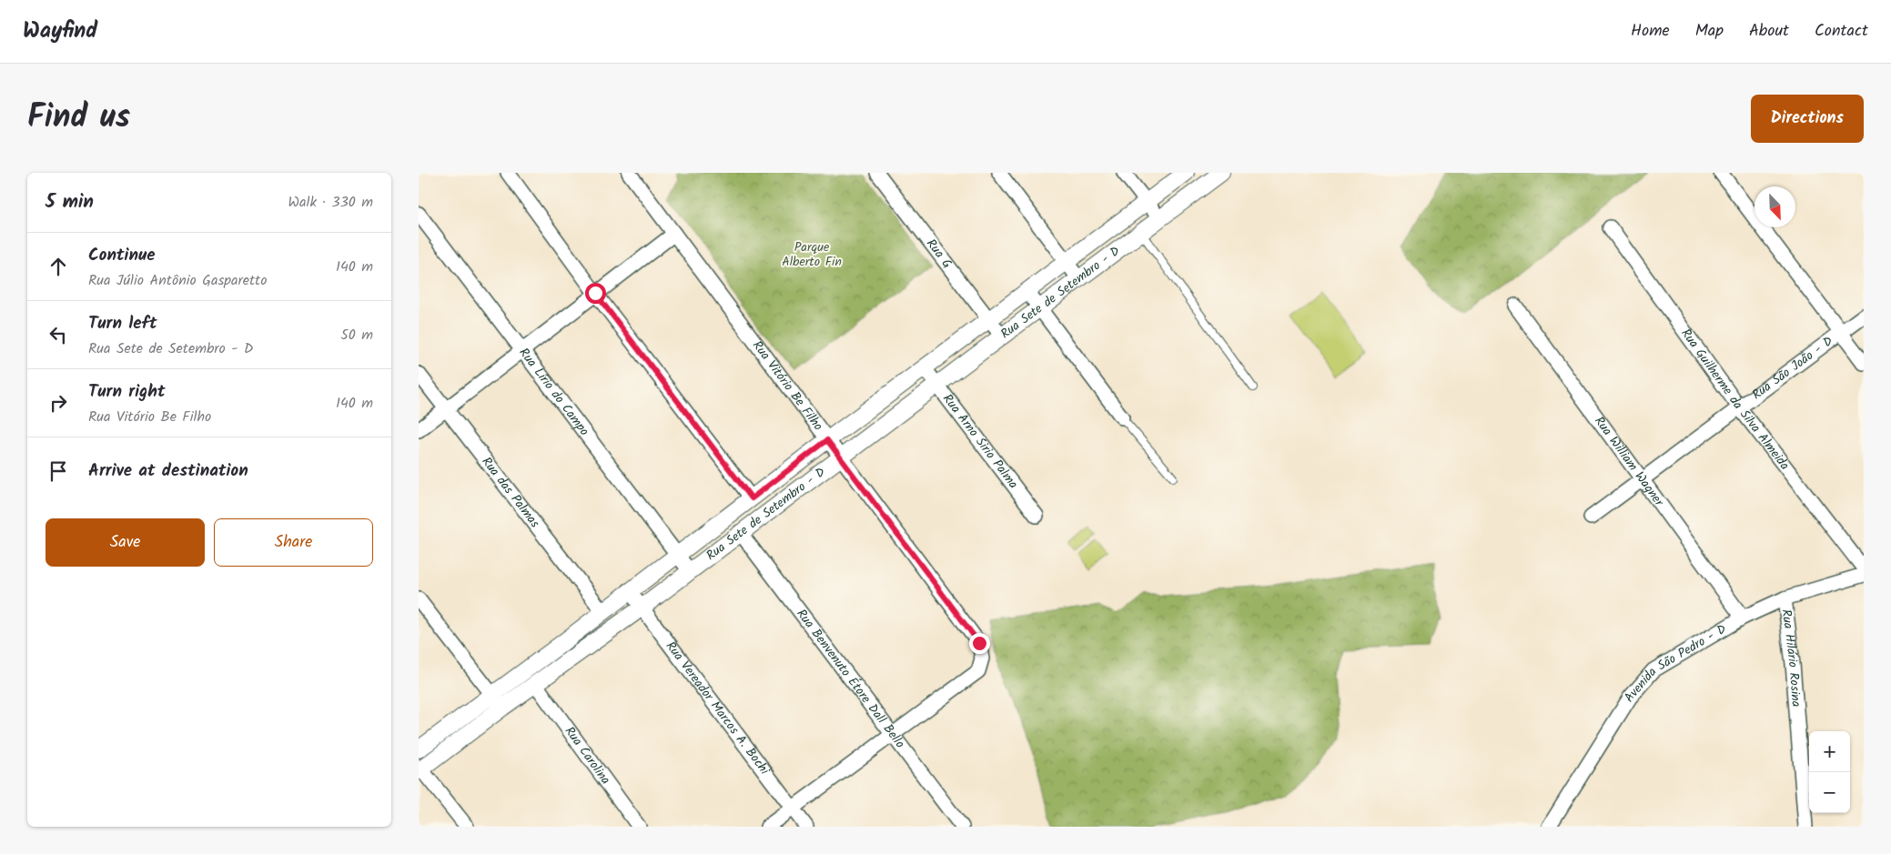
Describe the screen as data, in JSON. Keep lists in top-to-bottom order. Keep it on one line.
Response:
{"streets":{"street":["Rua G","Rua Sete de Setembro - D","Rua São João - D","Rua Vitório Be Filho","Rua Lírio do Campo","Rua Guilherme da Silva Almeida","Rua Arno Sirio Palma","Rua William Wagner","Rua das Palmas","Rua Hilário Rosina","Avenida São Pedro - D","Rua Benvenuto Étore Dall Bello","Rua Vereador Marcos A. Bochi","Rua Carolina"]},"crossings":[["Rua G","Rua Sete de Setembro - D"],["Rua Sete de Setembro - D","Rua Vitório Be Filho"],["Rua Sete de Setembro - D","Rua Lírio do Campo"],["Rua Sete de Setembro - D","Rua Arno Sirio Palma"],["Rua Sete de Setembro - D","Rua das Palmas"],["Rua Sete de Setembro - D","Rua Benvenuto Étore Dall Bello"],["Rua Sete de Setembro - D","Rua Vereador Marcos A. Bochi"],["Rua Sete de Setembro - D","Rua Carolina"],["Rua São João - D","Rua Guilherme da Silva Almeida"],["Rua São João - D","Rua William Wagner"],["Rua Vitório Be Filho","Rua Benvenuto Étore Dall Bello"],["Rua William Wagner","Avenida São Pedro - D"],["Rua Hilário Rosina","Avenida São Pedro - D"]],"parks":["Parque Alberto Fin"],"north":"bottom right","page":{"header":"Wayfind","nav":["Home","Map","About","Contact"],"title":"Find us","buttons":["Directions",["Save","Share"]],"heading":["5 min","Walk · 330 m"],"list":[["Continue","Rua Júlio Antônio Gasparetto","140 m"],["Turn left","Rua Sete de Setembro - D","50 m"],["Turn right","Rua Vitório Be Filho","140 m"],"Arrive at destination"],"map_buttons":["+","−"]}}
